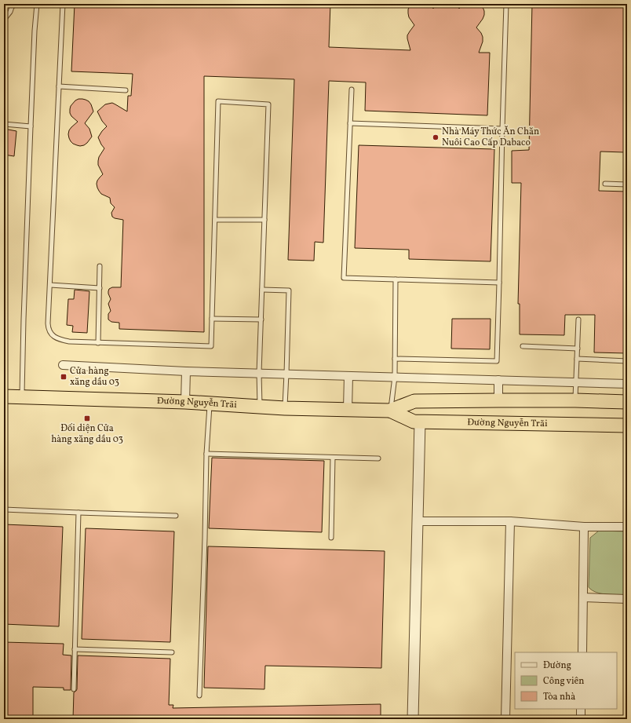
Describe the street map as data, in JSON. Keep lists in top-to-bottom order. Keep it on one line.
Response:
{"streets":{"highway":["Đường Nguyễn Trãi"]},"places":{"other":["Nhà Máy Thức Ăn Chăn Nuôi Cao Cấp Dabaco"],"transit":["Cửa hàng xăng dầu 03","Đối diện Cửa hàng xăng dầu 03"]},"legend":["Đường","Công viên","Tòa nhà"]}
